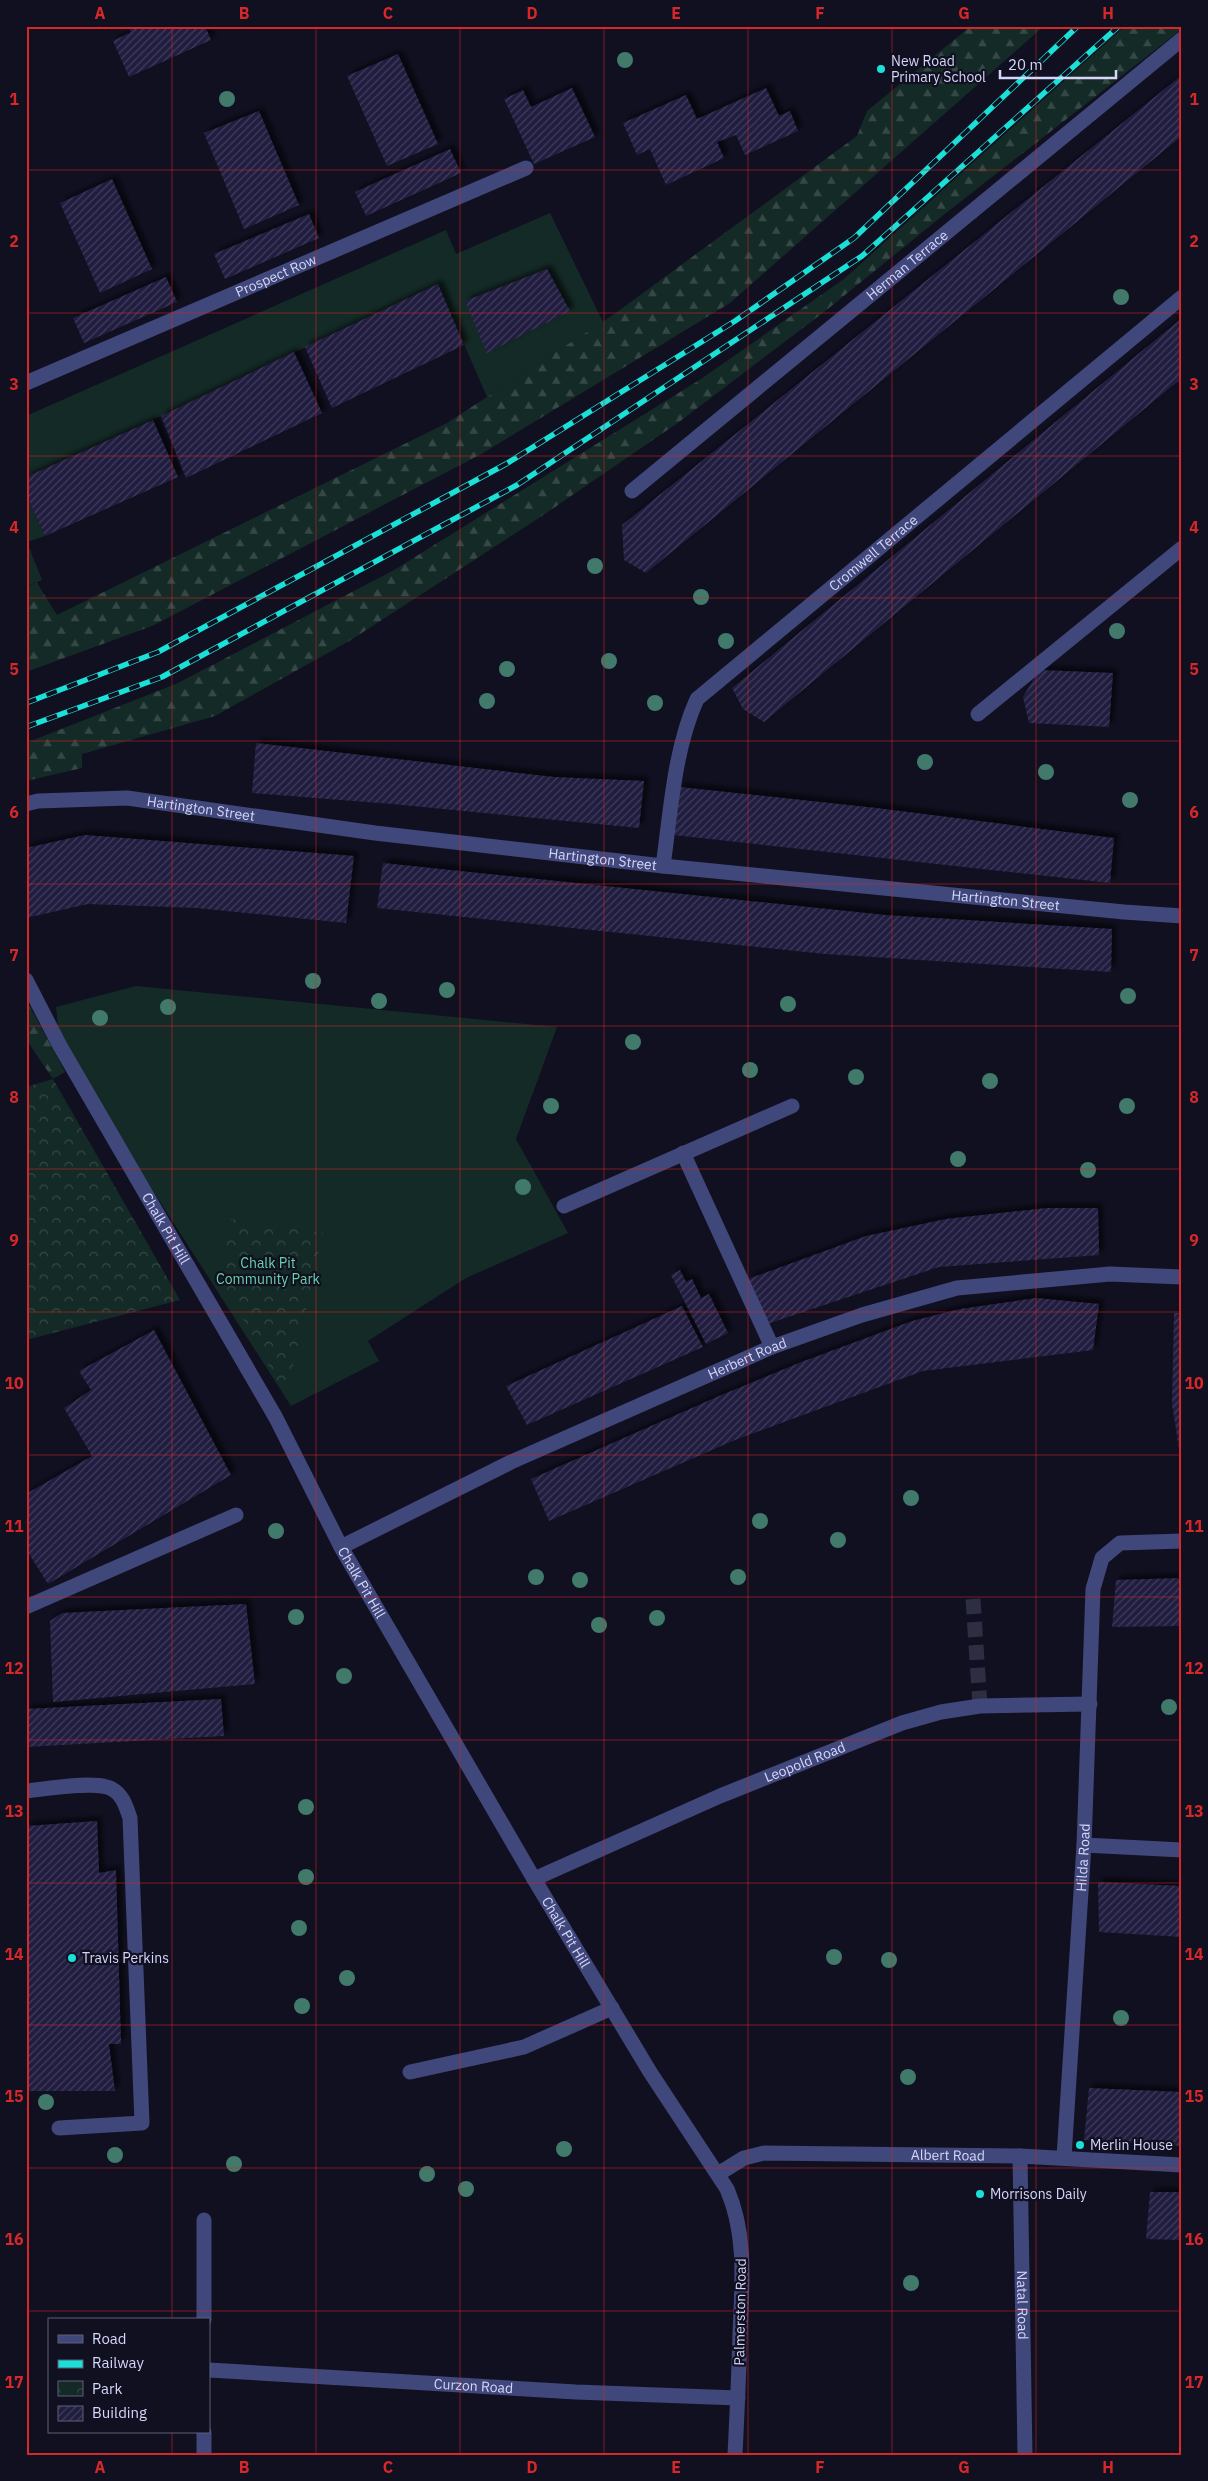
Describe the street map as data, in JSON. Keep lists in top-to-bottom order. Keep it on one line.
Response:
{"streets":{"street":["Herman Terrace","Prospect Row","Cromwell Terrace","Hartington Street","Chalk Pit Hill","Herbert Road","Leopold Road","Hilda Road","Albert Road","Natal Road","Palmerston Road","Curzon Road"]},"crossings":[["Cromwell Terrace","Hartington Street"],["Chalk Pit Hill","Herbert Road"],["Chalk Pit Hill","Leopold Road"],["Chalk Pit Hill","Albert Road"],["Chalk Pit Hill","Palmerston Road"],["Leopold Road","Hilda Road"],["Hilda Road","Albert Road"],["Albert Road","Natal Road"],["Albert Road","Palmerston Road"],["Palmerston Road","Curzon Road"]],"parks":["Chalk Pit Community Park"],"places":["New Road Primary School","Travis Perkins","Merlin House","Morrisons Daily"],"legend":["Road","Railway","Park","Building"],"scale_bar":"20 m","grid":{"columns":["A","B","C","D","E","F","G","H"],"rows":["1","2","3","4","5","6","7","8","9","10","11","12","13","14","15","16","17"]}}
